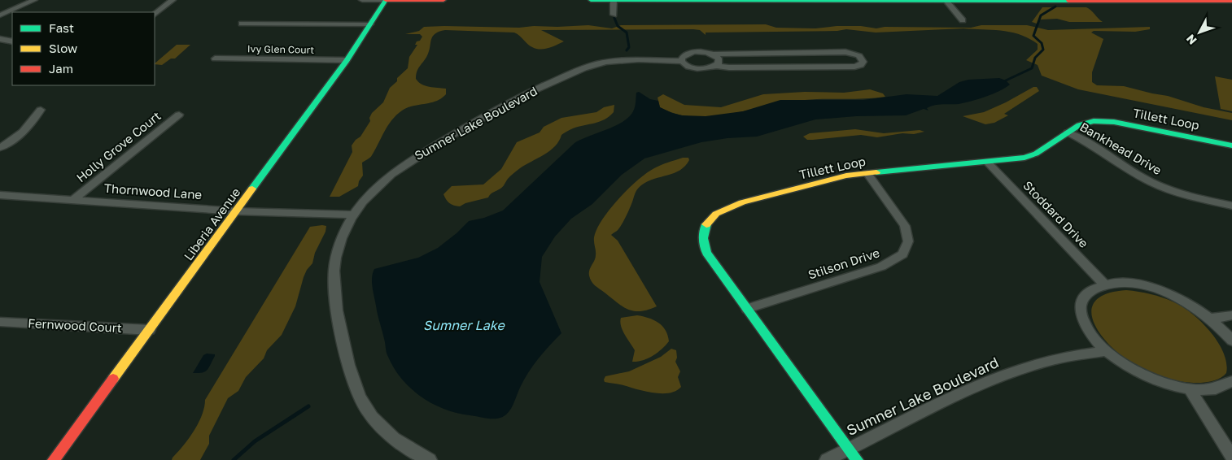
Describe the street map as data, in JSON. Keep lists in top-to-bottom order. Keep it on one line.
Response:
{"streets":{"street":["Ivy Glen Court","Tillett Loop","Sumner Lake Boulevard","Holly Grove Court","Bankhead Drive","Thornwood Lane","Stoddard Drive","Liberia Avenue","Stilson Drive","Fernwood Court"]},"crossings":[["Ivy Glen Court","Liberia Avenue"],["Tillett Loop","Sumner Lake Boulevard"],["Tillett Loop","Bankhead Drive"],["Tillett Loop","Stoddard Drive"],["Tillett Loop","Stilson Drive"],["Sumner Lake Boulevard","Thornwood Lane"],["Holly Grove Court","Thornwood Lane"],["Thornwood Lane","Liberia Avenue"],["Liberia Avenue","Fernwood Court"]],"water":["Sumner Lake"],"legend":["Fast","Slow","Jam"],"north":"bottom left"}
